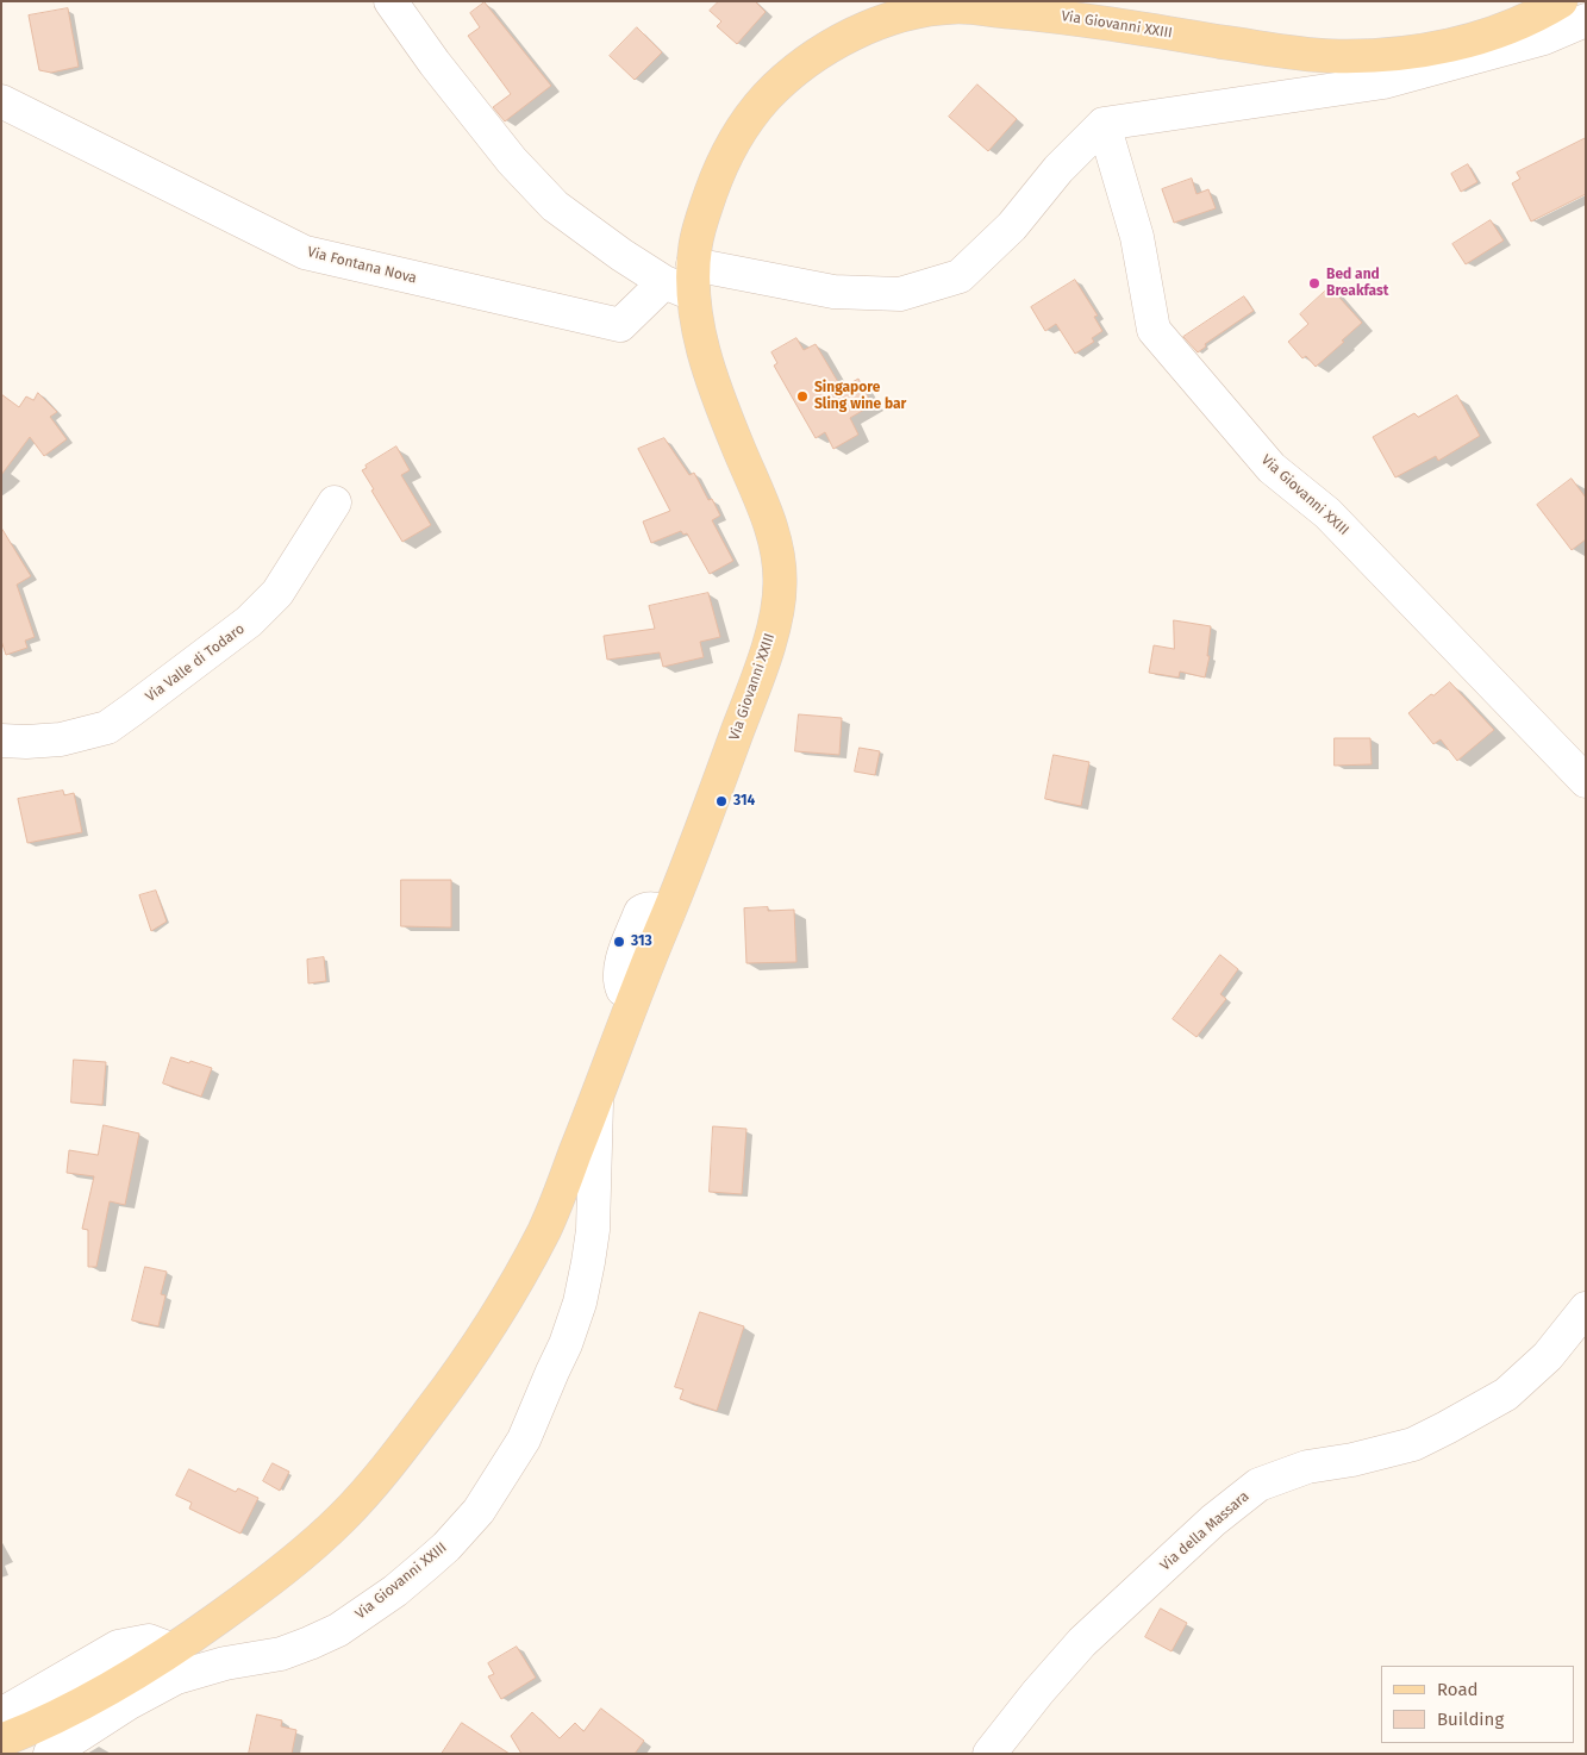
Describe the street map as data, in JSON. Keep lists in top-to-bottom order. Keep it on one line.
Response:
{"streets":{"main road":["Via Giovanni XXIII"],"street":["Via Fontana Nova","Via Valle di Todaro","Via della Massara"]},"crossings":[["Via Giovanni XXIII","Via Fontana Nova"]],"places":["Bed and Breakfast","Singapore Sling wine bar","314","313"],"legend":["Road","Building"]}
